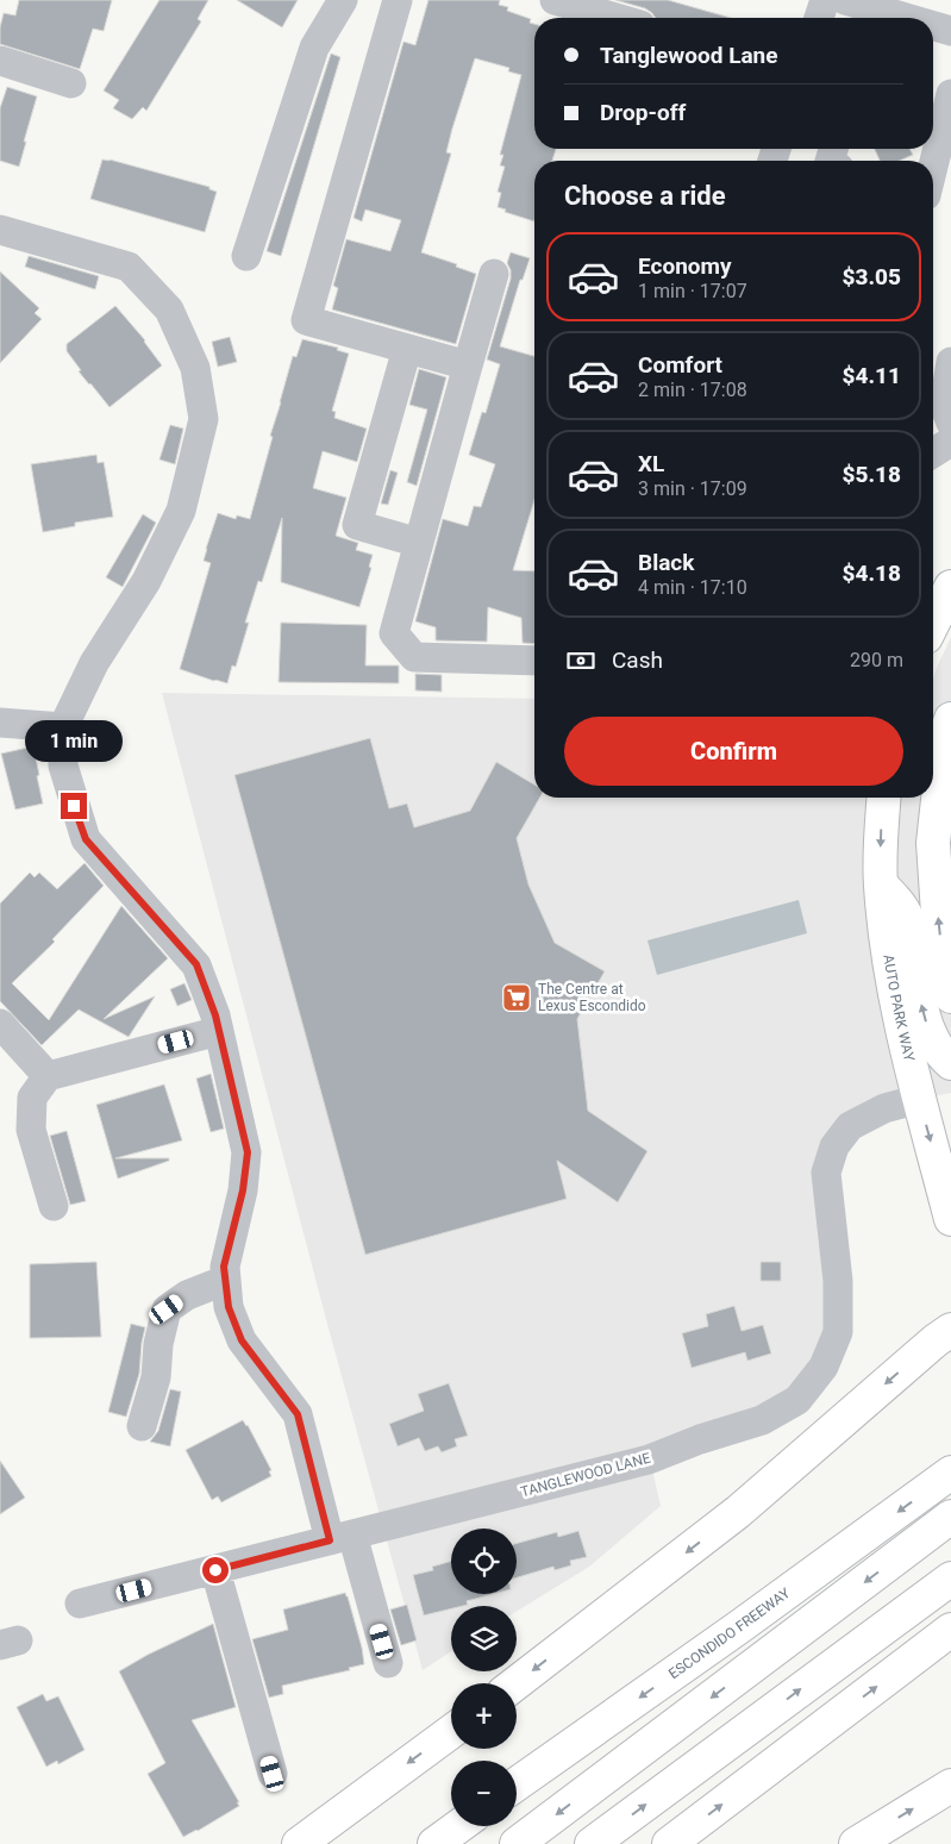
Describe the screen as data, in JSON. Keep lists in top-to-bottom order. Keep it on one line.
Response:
{"streets":{"main road":["AUTO PARK WAY","ESCONDIDO FREEWAY"],"street":["TANGLEWOOD LANE"]},"crossings":[["AUTO PARK WAY","TANGLEWOOD LANE"]],"places":{"supermarket":["The Centre at Lexus Escondido"]},"page":{"banner":["Tanglewood Lane","Drop-off"],"heading":"Choose a ride","list":[{"name":"Economy","note":"1 min · 17:07","value":"$3.05"},{"name":"Comfort","note":"2 min · 17:08","value":"$4.11"},{"name":"XL","note":"3 min · 17:09","value":"$5.18"},{"name":"Black","note":"4 min · 17:10","value":"$4.18"}],"pay":["Cash","290 m"],"buttons":"Confirm","bubble":"1 min","map_buttons":["+","−"]}}
